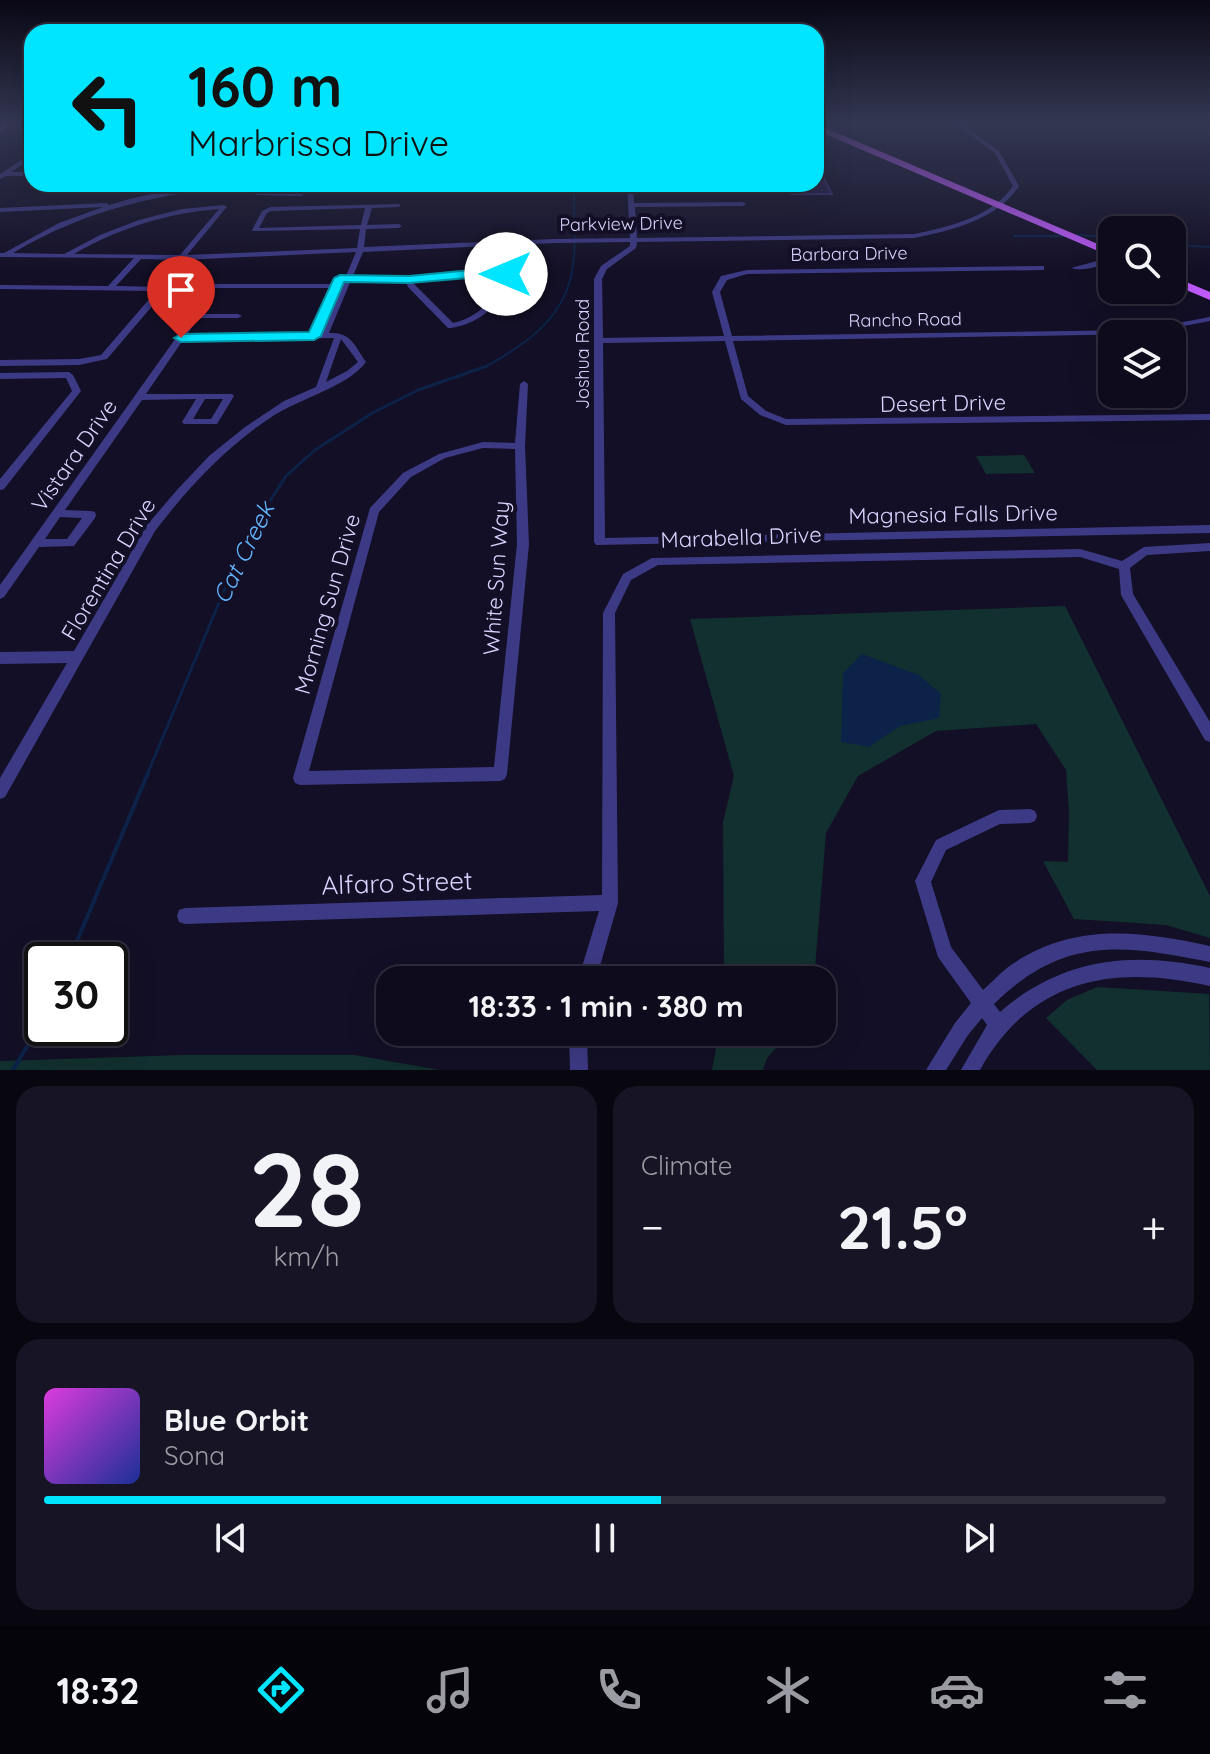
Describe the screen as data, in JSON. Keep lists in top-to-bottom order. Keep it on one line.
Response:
{"streets":{"street":["Parkview Drive","Barbara Drive","Rancho Road","Joshua Road","Desert Drive","Vistara Drive","Magnesia Falls Drive","Marabella Drive","Florentina Drive","White Sun Way","Morning Sun Drive","Alfaro Street"]},"crossings":[["Parkview Drive","Joshua Road"],["Barbara Drive","Rancho Road"],["Barbara Drive","Desert Drive"],["Rancho Road","Joshua Road"],["Rancho Road","Desert Drive"],["Joshua Road","Magnesia Falls Drive"],["Marabella Drive","Alfaro Street"],["White Sun Way","Morning Sun Drive"]],"water":["Cat Creek"],"page":{"turn":["160 m","Marbrissa Drive"],"limit":"30","trip":"18:33 · 1 min · 380 m","tile":[["28","km/h"],"Climate"],"heat":["−","21.5°","+"],"song":["Blue Orbit","Sona"],"tabs":"18:32"}}
